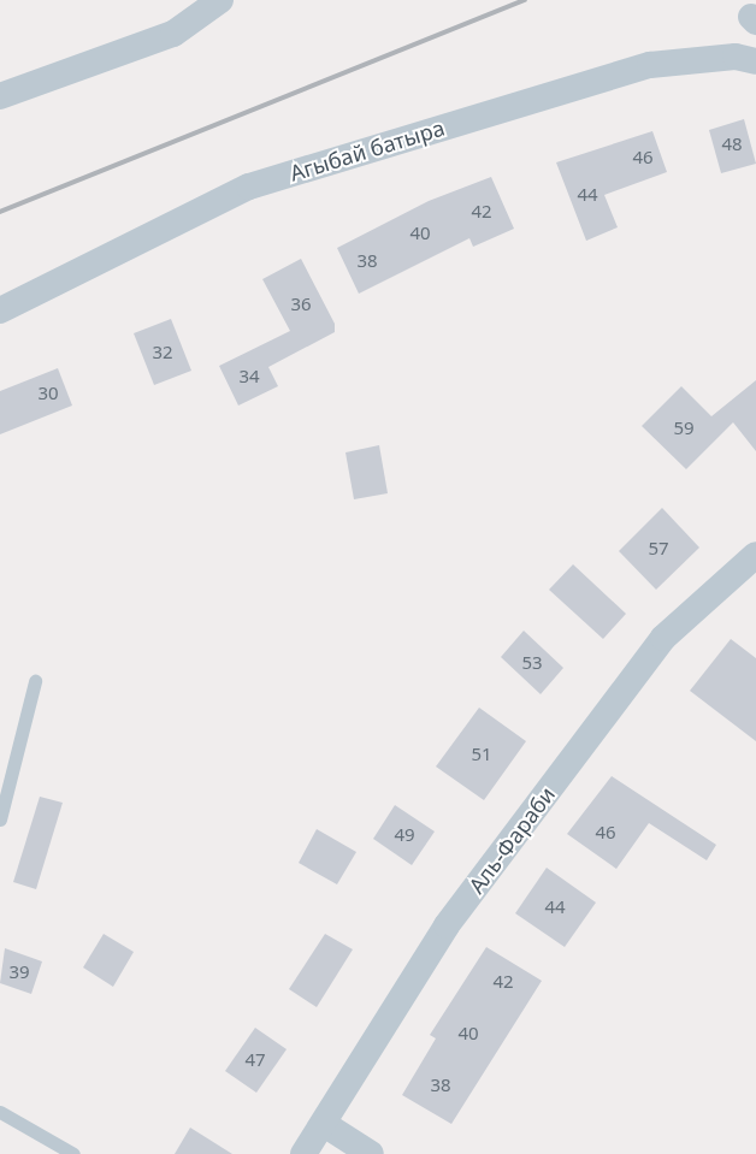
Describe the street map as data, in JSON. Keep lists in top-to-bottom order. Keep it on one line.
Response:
{"streets":{"street":["Агыбай батыра","Аль-Фараби"]},"house_numbers":["48","46","44","42","40","38","36","32","34","30","59","57","53","51","46","49","44","39","42","40","47","38"]}
